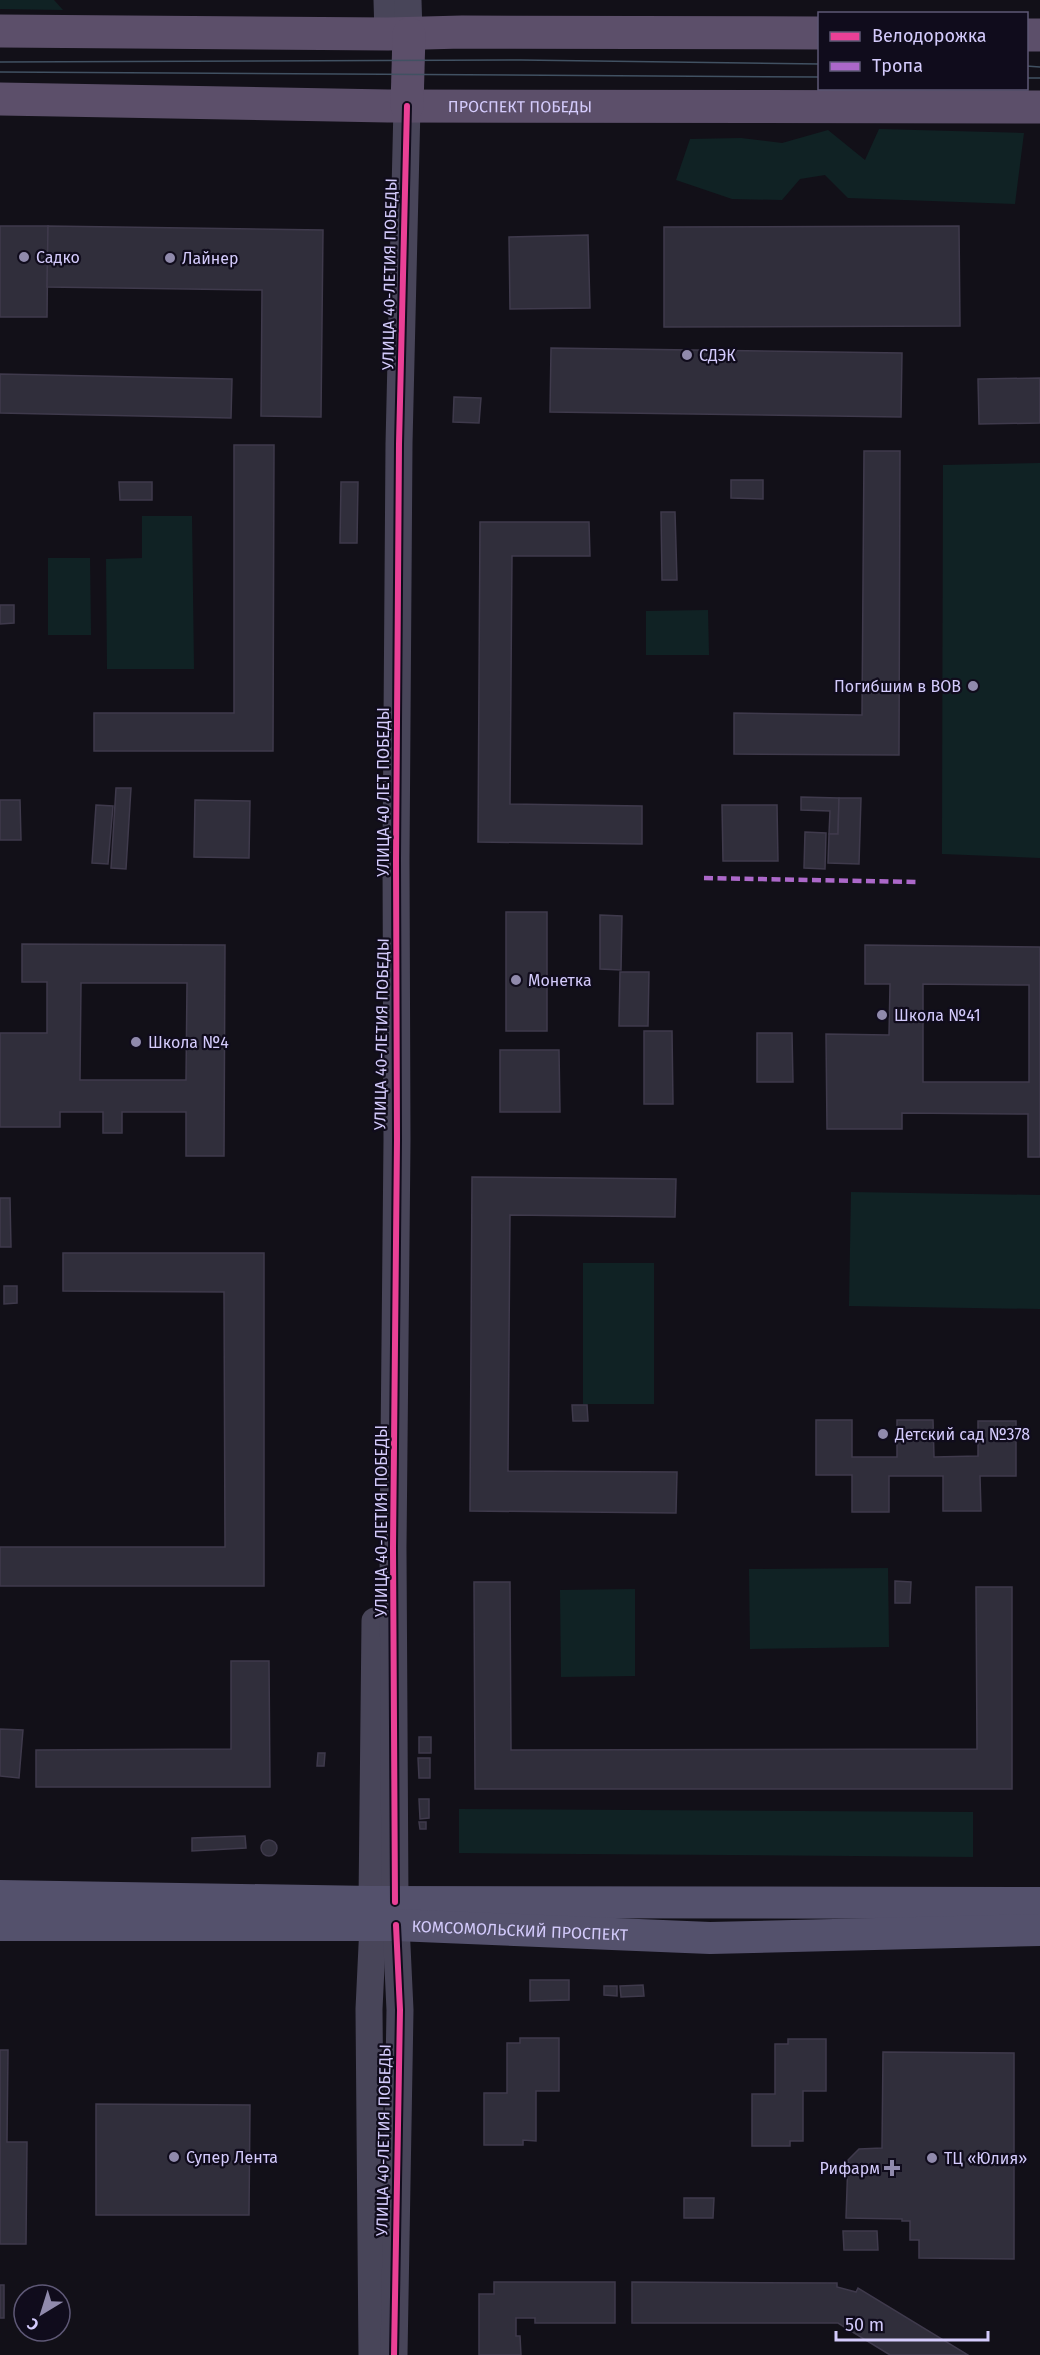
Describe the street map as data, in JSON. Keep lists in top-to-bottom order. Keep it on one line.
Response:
{"streets":{"main road":["ПРОСПЕКТ ПОБЕДЫ","УЛИЦА 40-ЛЕТИЯ ПОБЕДЫ","КОМСОМОЛЬСКИЙ ПРОСПЕКТ"],"street":["УЛИЦА 40 ЛЕТ ПОБЕДЫ"]},"crossings":[["ПРОСПЕКТ ПОБЕДЫ","УЛИЦА 40-ЛЕТИЯ ПОБЕДЫ"],["УЛИЦА 40-ЛЕТИЯ ПОБЕДЫ","УЛИЦА 40 ЛЕТ ПОБЕДЫ"],["УЛИЦА 40-ЛЕТИЯ ПОБЕДЫ","КОМСОМОЛЬСКИЙ ПРОСПЕКТ"]],"places":{"other":["Садко","Лайнер","СДЭК","Погибшим в ВОВ","Монетка","Школа №41","Школа №4","Детский сад №378","Супер Лента","ТЦ «Юлия»"],"health":["Рифарм"]},"legend":["Велодорожка","Тропа"],"scale_bar":"50 m","north":"bottom left"}
